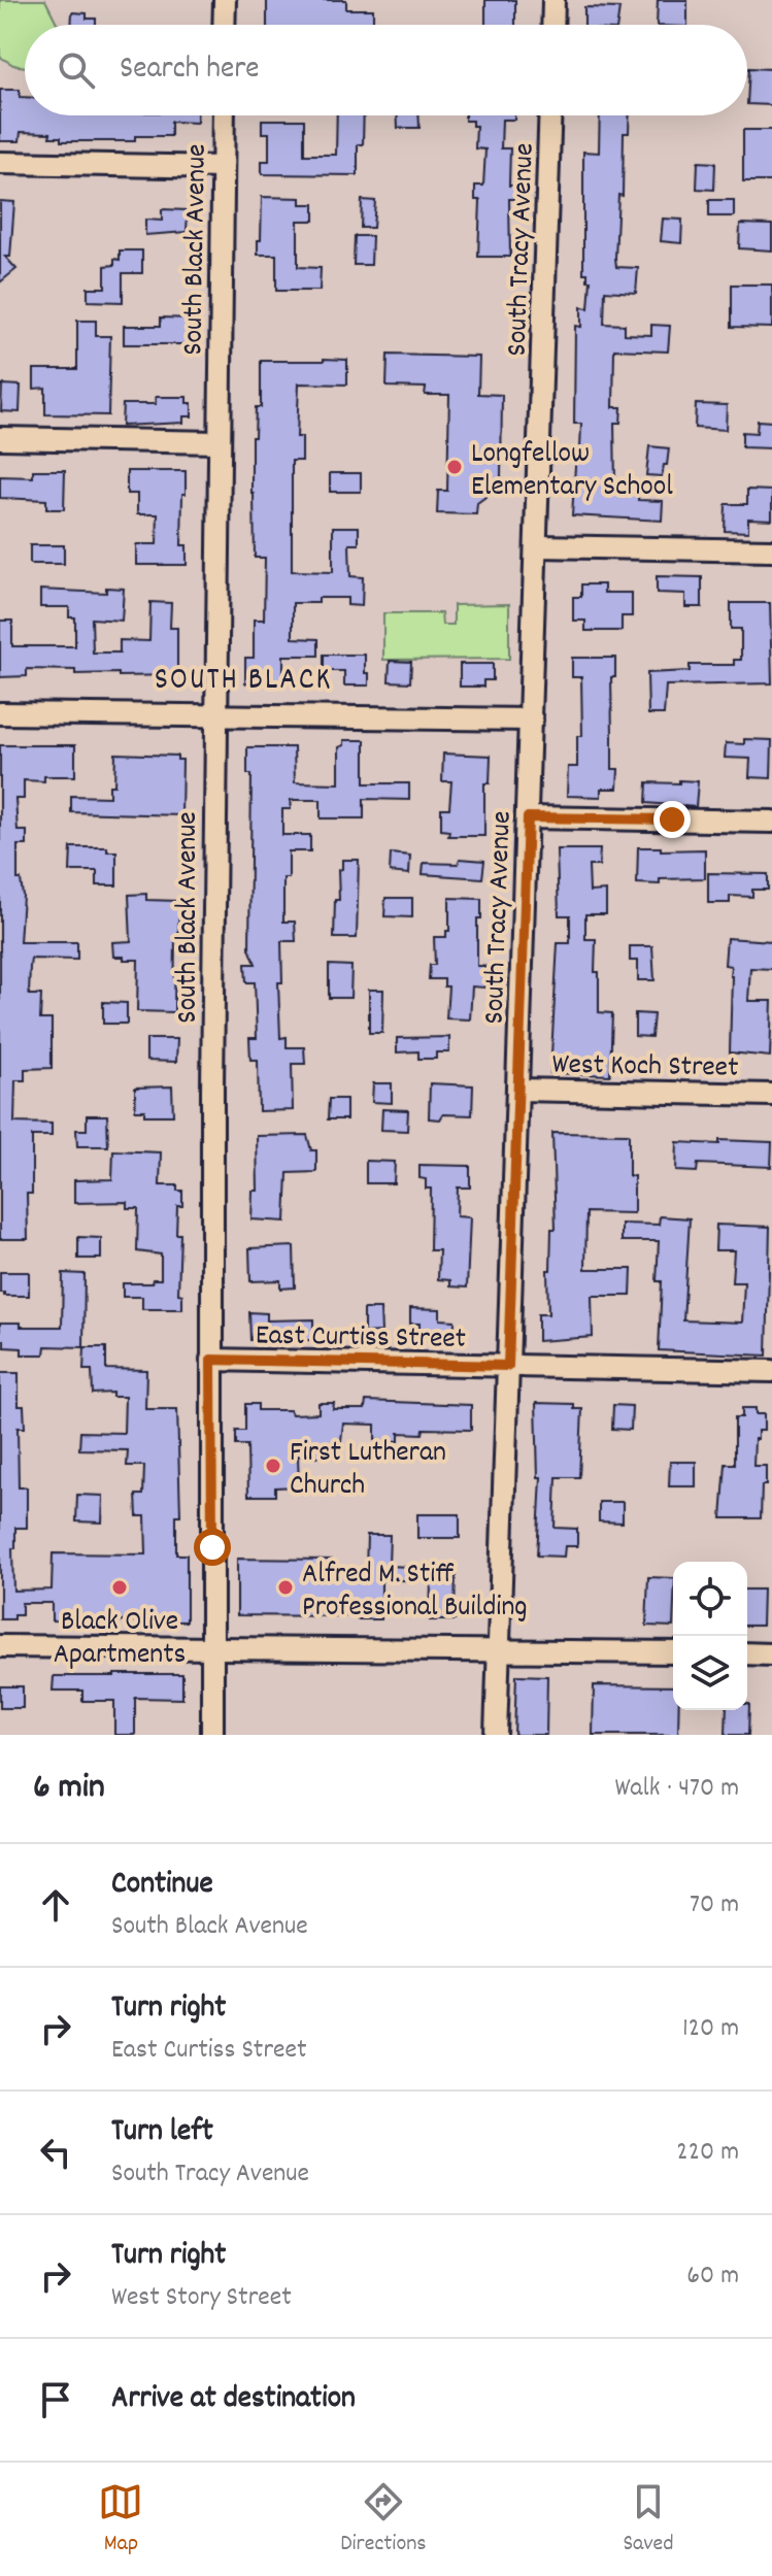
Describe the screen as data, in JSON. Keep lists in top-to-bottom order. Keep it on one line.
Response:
{"streets":{"street":["South Black Avenue","South Tracy Avenue","West Koch Street","East Curtiss Street"]},"crossings":[["South Black Avenue","East Curtiss Street"],["South Tracy Avenue","West Koch Street"],["South Tracy Avenue","East Curtiss Street"]],"districts":["SOUTH BLACK"],"places":["Longfellow Elementary School","First Lutheran Church","Black Olive Apartments","Alfred M. Stiff Professional Building"],"page":{"search":"Search here","heading":["6 min","Walk · 470 m"],"list":[["Continue","South Black Avenue","70 m"],["Turn right","East Curtiss Street","120 m"],["Turn left","South Tracy Avenue","220 m"],["Turn right","West Story Street","60 m"],"Arrive at destination"],"nav":["Map","Directions","Saved"]}}
